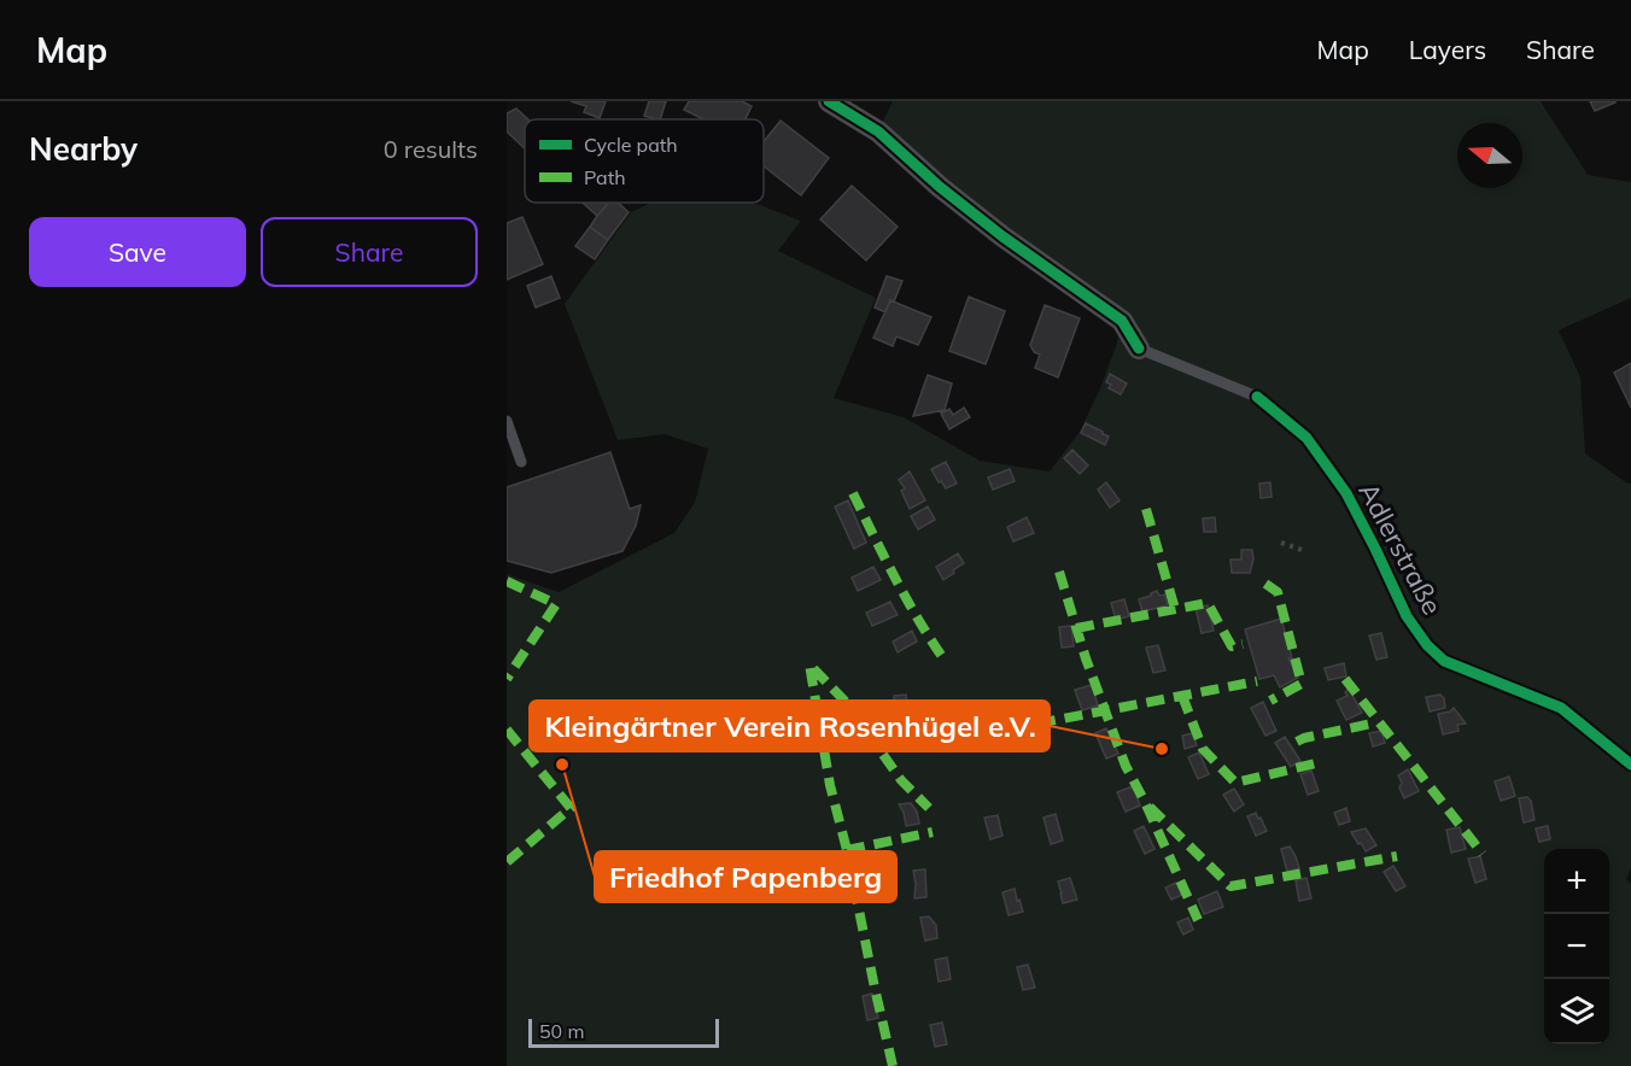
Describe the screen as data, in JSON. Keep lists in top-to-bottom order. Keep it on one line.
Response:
{"streets":{"street":["Adlerstraße"]},"places":["Kleingärtner Verein Rosenhügel e.V.","Friedhof Papenberg"],"legend":["Cycle path","Path"],"scale_bar":"50 m","north":"left","page":{"header":"Map","nav":["Map","Layers","Share"],"heading":["Nearby","0 results"],"buttons":["Save","Share"],"map_buttons":["+","−"],"scale":"50 m"}}
